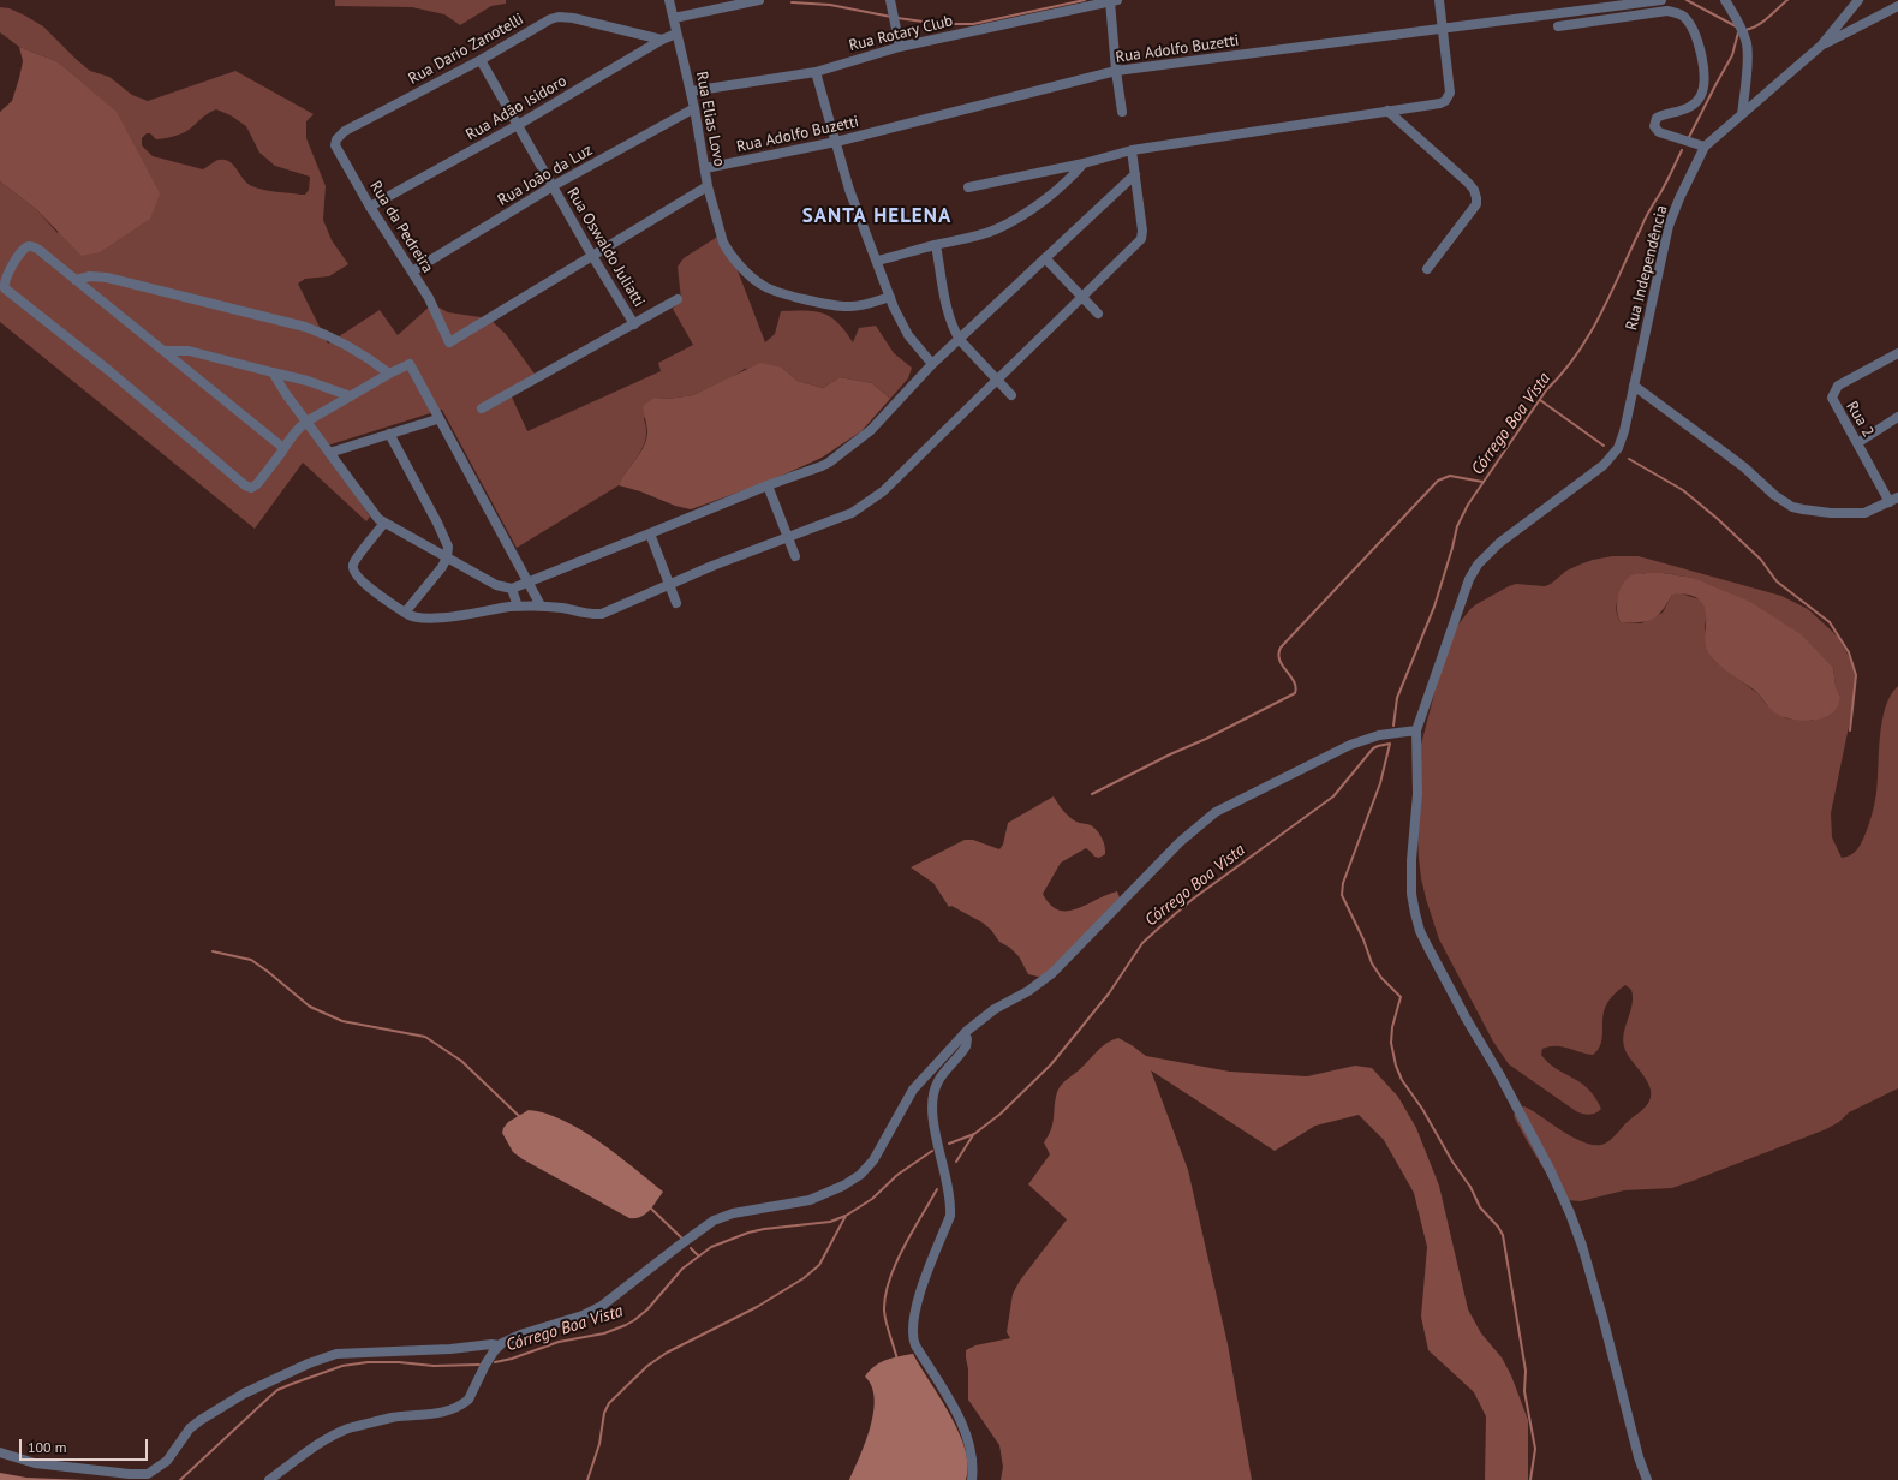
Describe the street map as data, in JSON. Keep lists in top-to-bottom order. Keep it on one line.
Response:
{"streets":{"street":["Rua Rotary Club","Rua Dario Zanotelli","Rua Adolfo Buzetti","Rua Adão Isidoro","Rua Elias Lovo","Rua João da Luz","Rua da Pedreira","Rua Oswaldo Juliatti","Rua Independência","Rua 2"]},"crossings":[["Rua Rotary Club","Rua Elias Lovo"],["Rua Dario Zanotelli","Rua Adão Isidoro"],["Rua Dario Zanotelli","Rua da Pedreira"],["Rua Dario Zanotelli","Rua Oswaldo Juliatti"],["Rua Adolfo Buzetti","Rua Elias Lovo"],["Rua Adão Isidoro","Rua Elias Lovo"],["Rua Adão Isidoro","Rua da Pedreira"],["Rua Adão Isidoro","Rua Oswaldo Juliatti"],["Rua Elias Lovo","Rua João da Luz"],["Rua João da Luz","Rua da Pedreira"],["Rua João da Luz","Rua Oswaldo Juliatti"],["Rua da Pedreira","Rua Oswaldo Juliatti"]],"districts":["SANTA HELENA"],"water":["Córrego Boa Vista"],"scale_bar":"100 m"}
